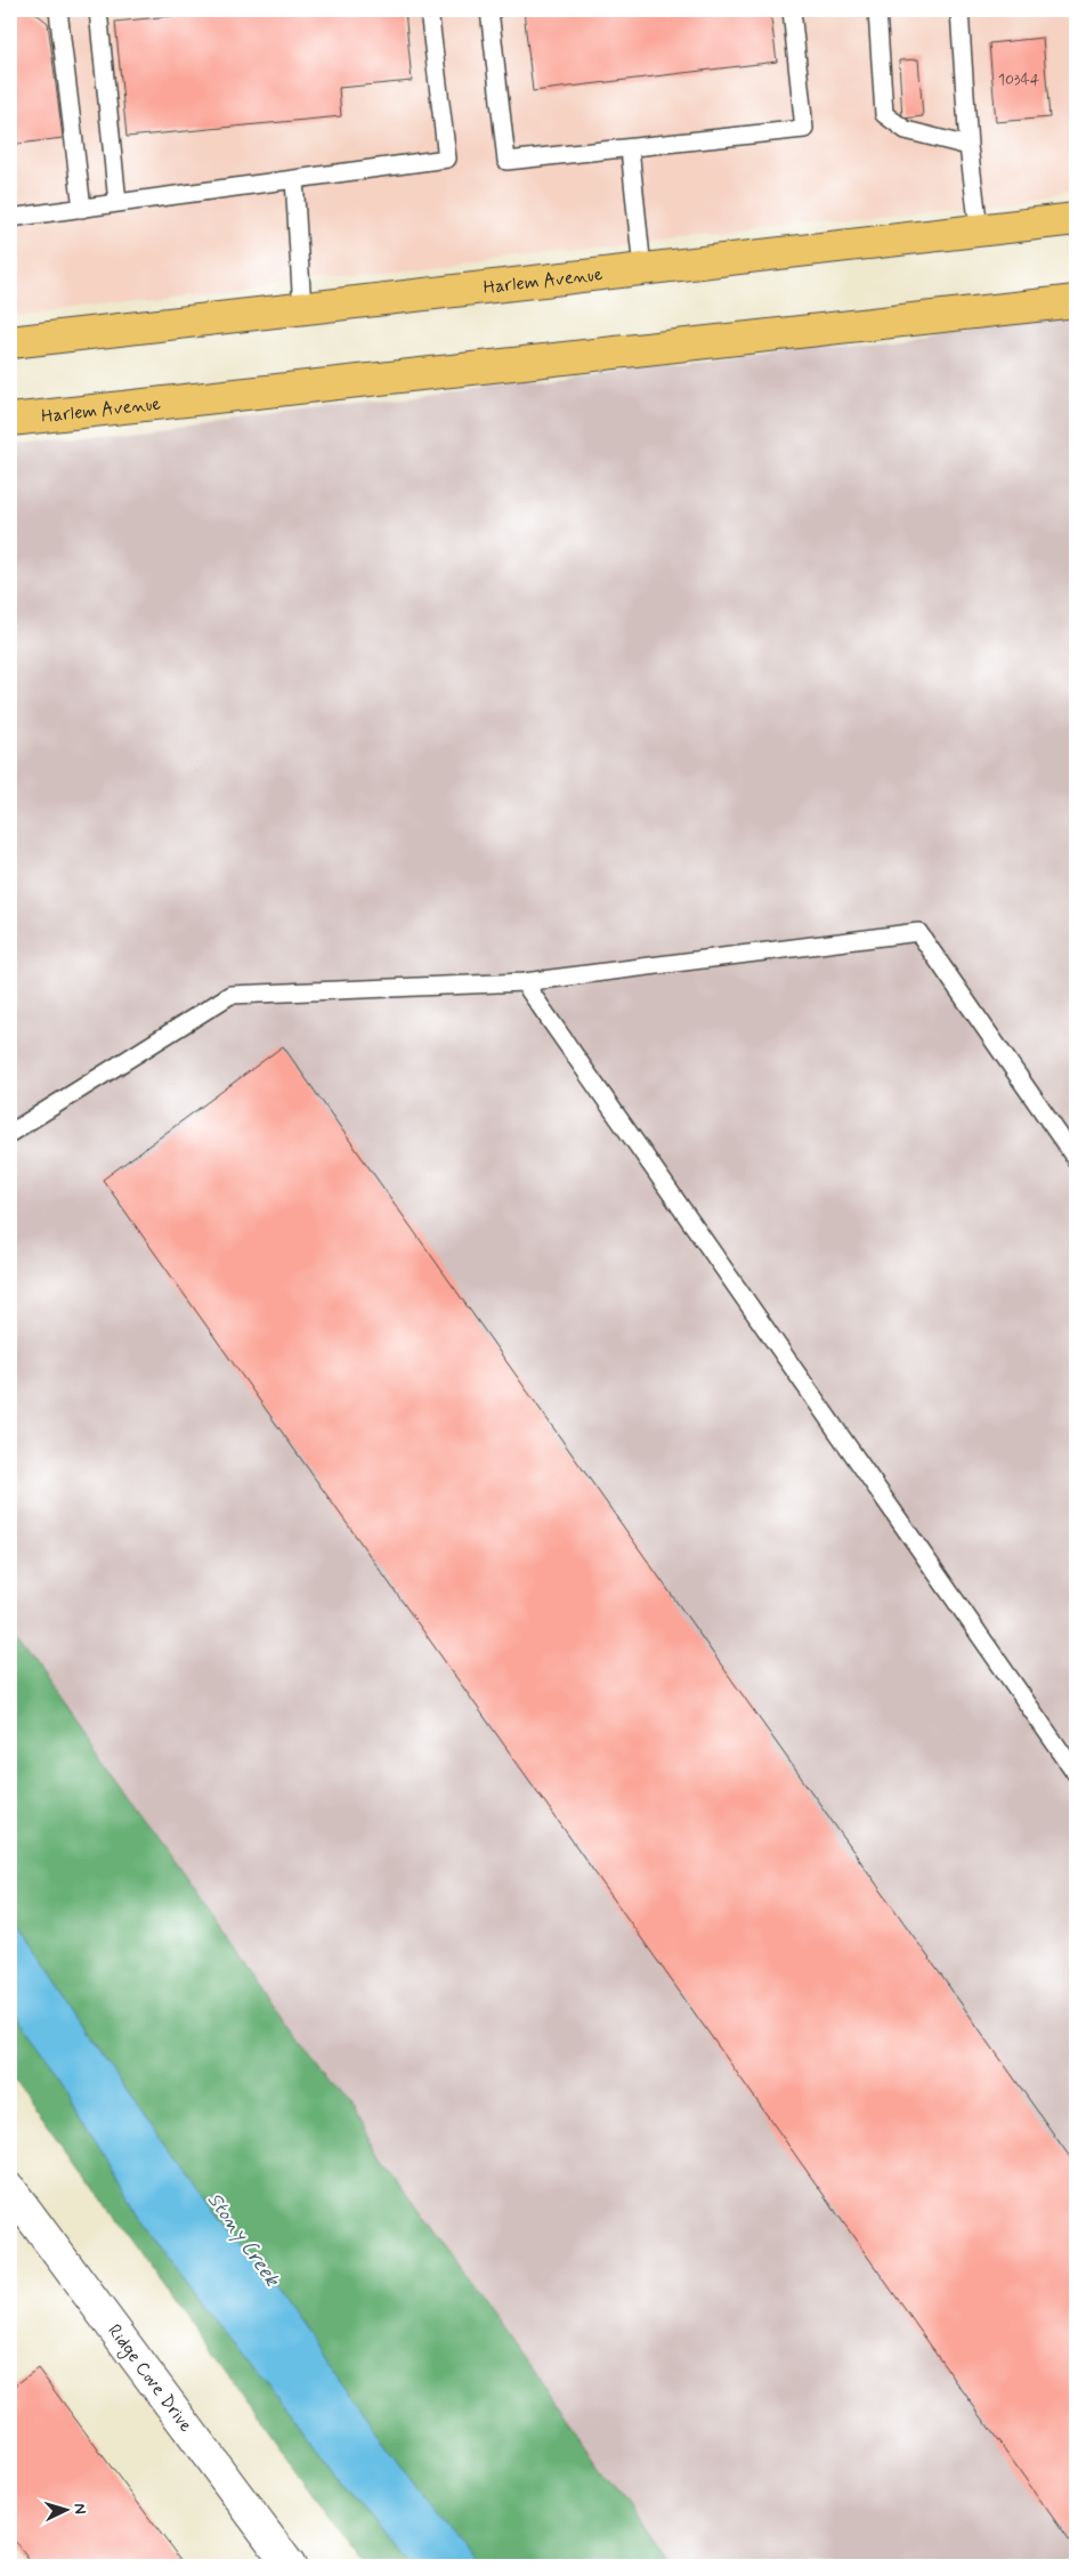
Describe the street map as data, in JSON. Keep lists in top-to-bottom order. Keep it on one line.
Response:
{"streets":{"main road":["Harlem Avenue"],"street":["Ridge Cove Drive"]},"water":["Stony Creek"],"house_numbers":["10344"],"north":"right"}
